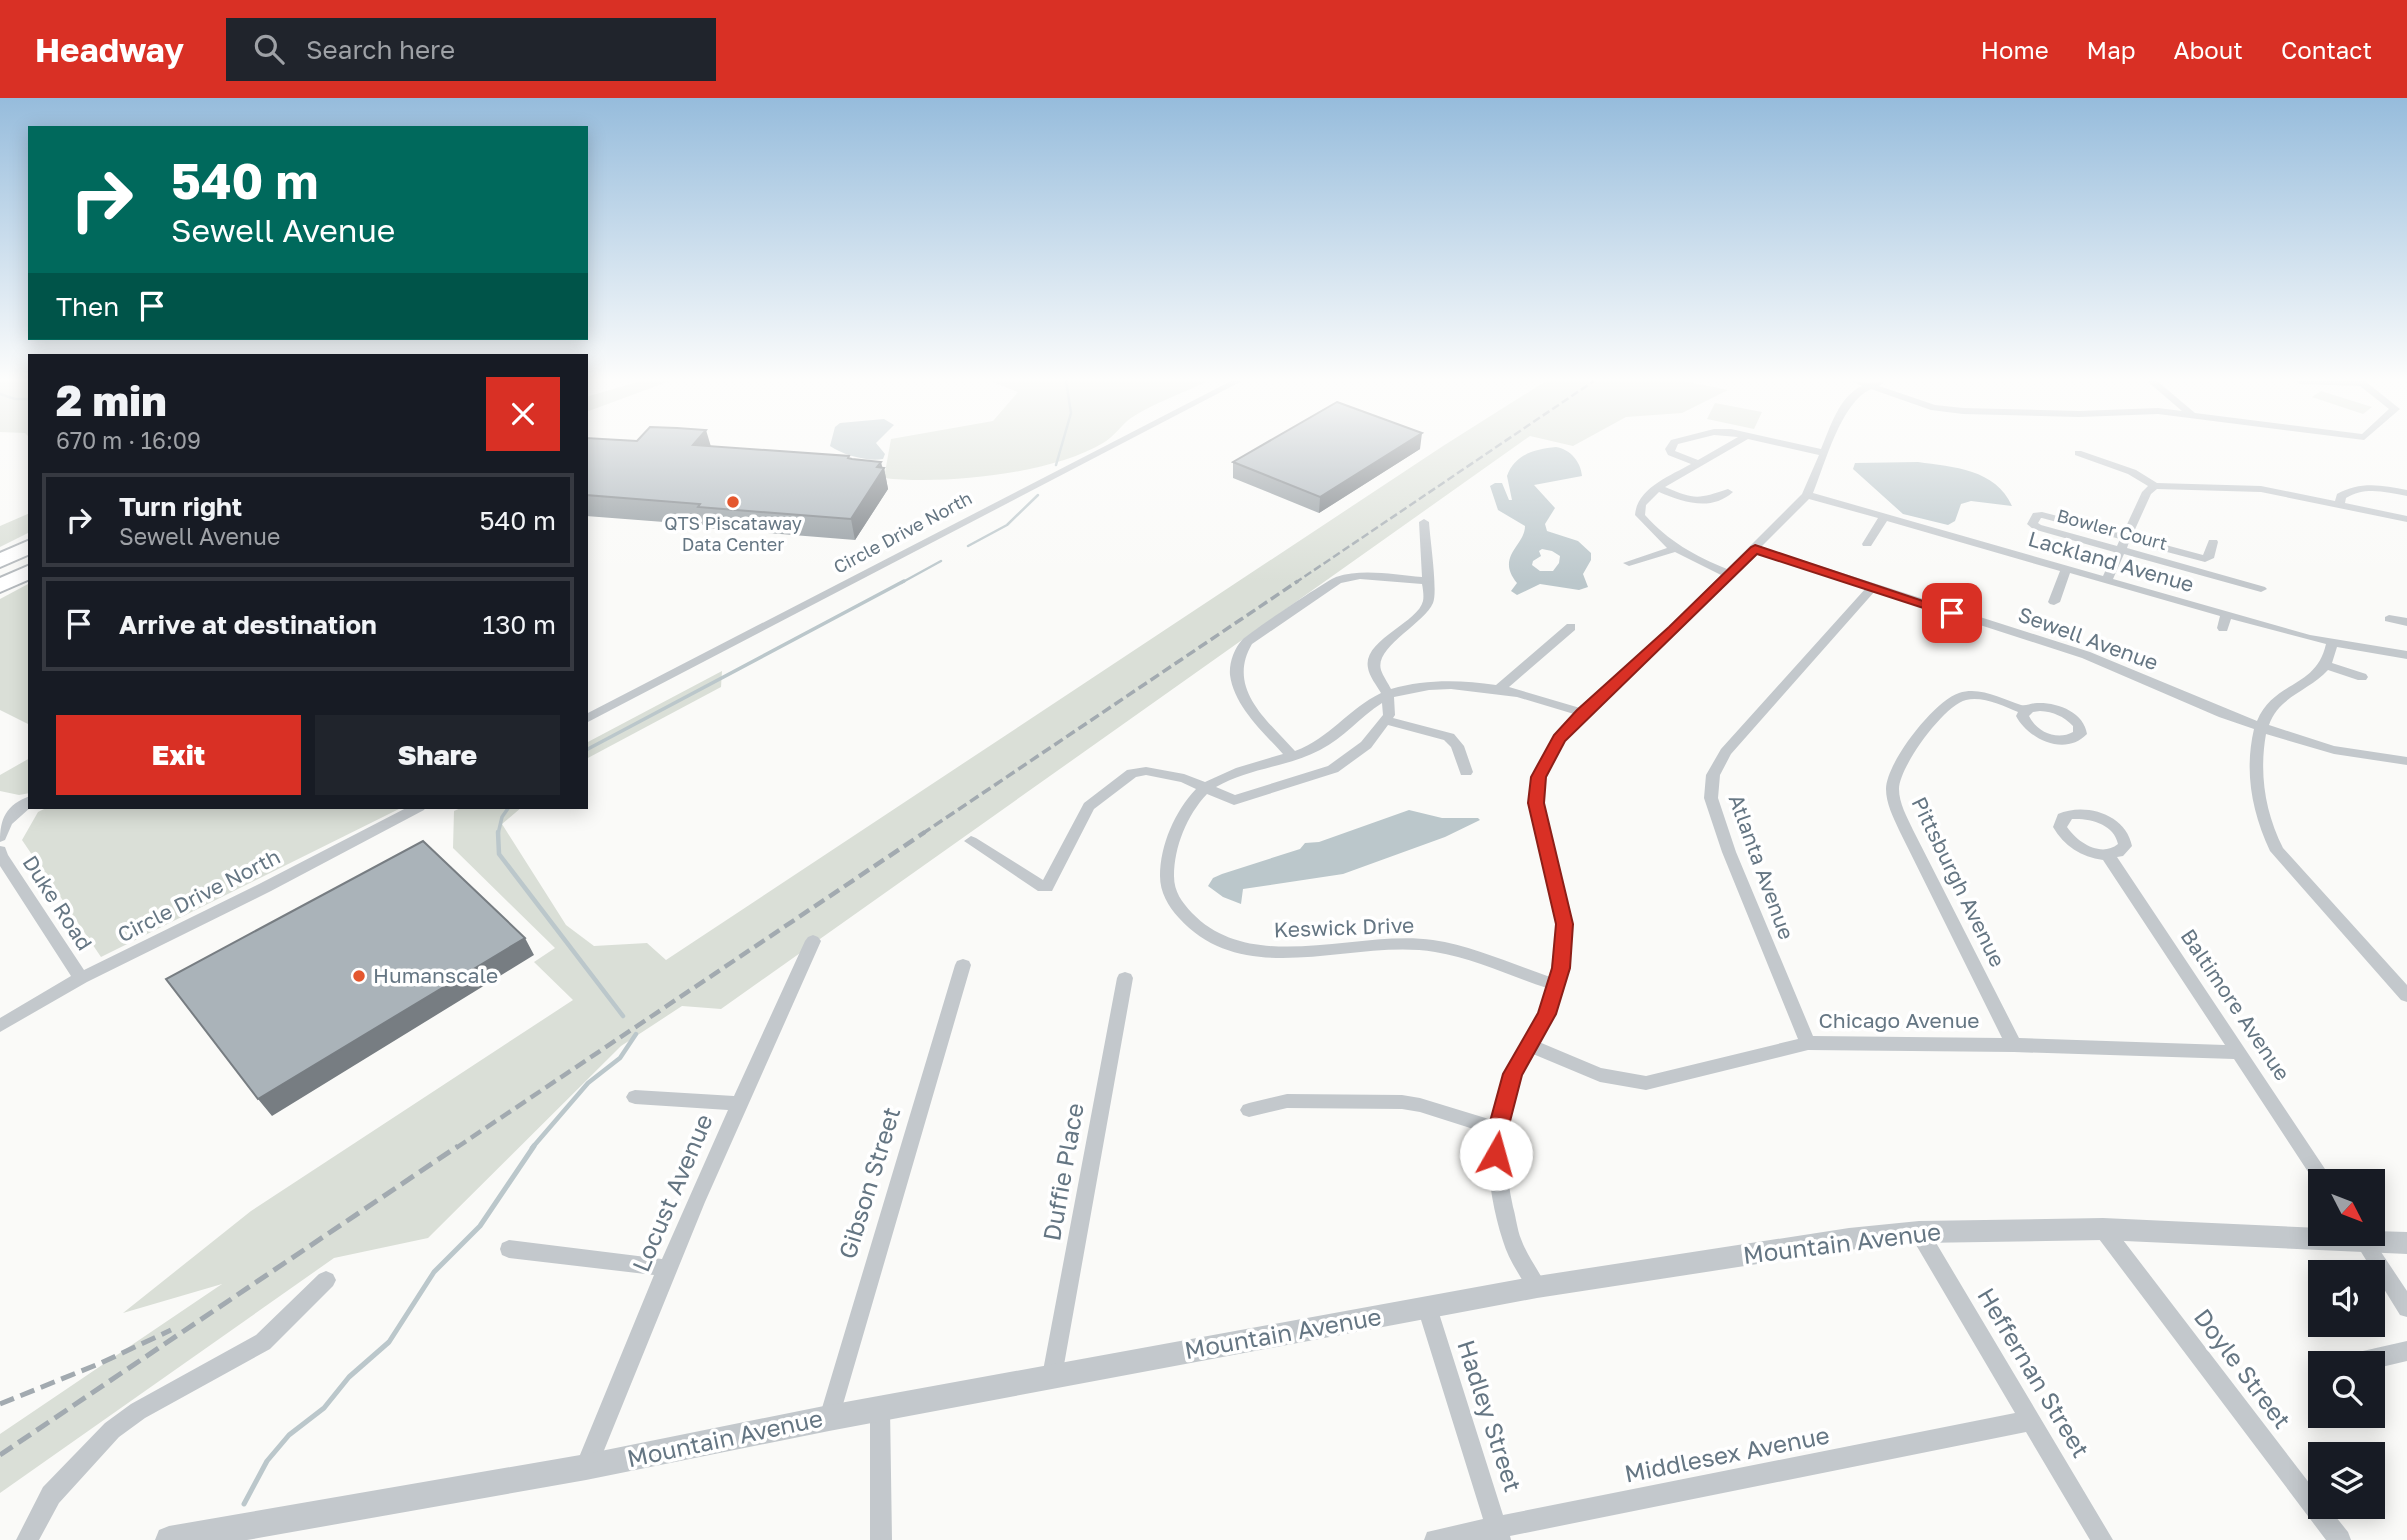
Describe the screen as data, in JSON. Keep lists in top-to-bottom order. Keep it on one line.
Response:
{"streets":{"street":["Bowler Court","Circle Drive North","Lackland Avenue","Sewell Avenue","Atlanta Avenue","Pittsburgh Avenue","Duke Road","Keswick Drive","Baltimore Avenue","Chicago Avenue","Duffie Place","Gibson Street","Locust Avenue","Mountain Avenue","Doyle Street","Heffernan Street","Hadley Street","Middlesex Avenue"]},"crossings":[["Circle Drive North","Duke Road"],["Sewell Avenue","Atlanta Avenue"],["Atlanta Avenue","Chicago Avenue"],["Pittsburgh Avenue","Chicago Avenue"],["Baltimore Avenue","Chicago Avenue"],["Duffie Place","Mountain Avenue"],["Gibson Street","Mountain Avenue"],["Locust Avenue","Mountain Avenue"],["Mountain Avenue","Doyle Street"],["Mountain Avenue","Heffernan Street"],["Mountain Avenue","Hadley Street"],["Heffernan Street","Middlesex Avenue"],["Hadley Street","Middlesex Avenue"]],"places":["QTS Piscataway Data Center","Humanscale"],"north":"bottom right","page":{"header":"Headway","search":"Search here","nav":["Home","Map","About","Contact"],"turn":["540 m","Sewell Avenue"],"then":"Then","heading":["2 min","670 m · 16:09"],"list":[{"name":"Turn right","note":"Sewell Avenue","value":"540 m"},{"name":"Arrive at destination","value":"130 m"}],"buttons":["Exit","Share"]}}
